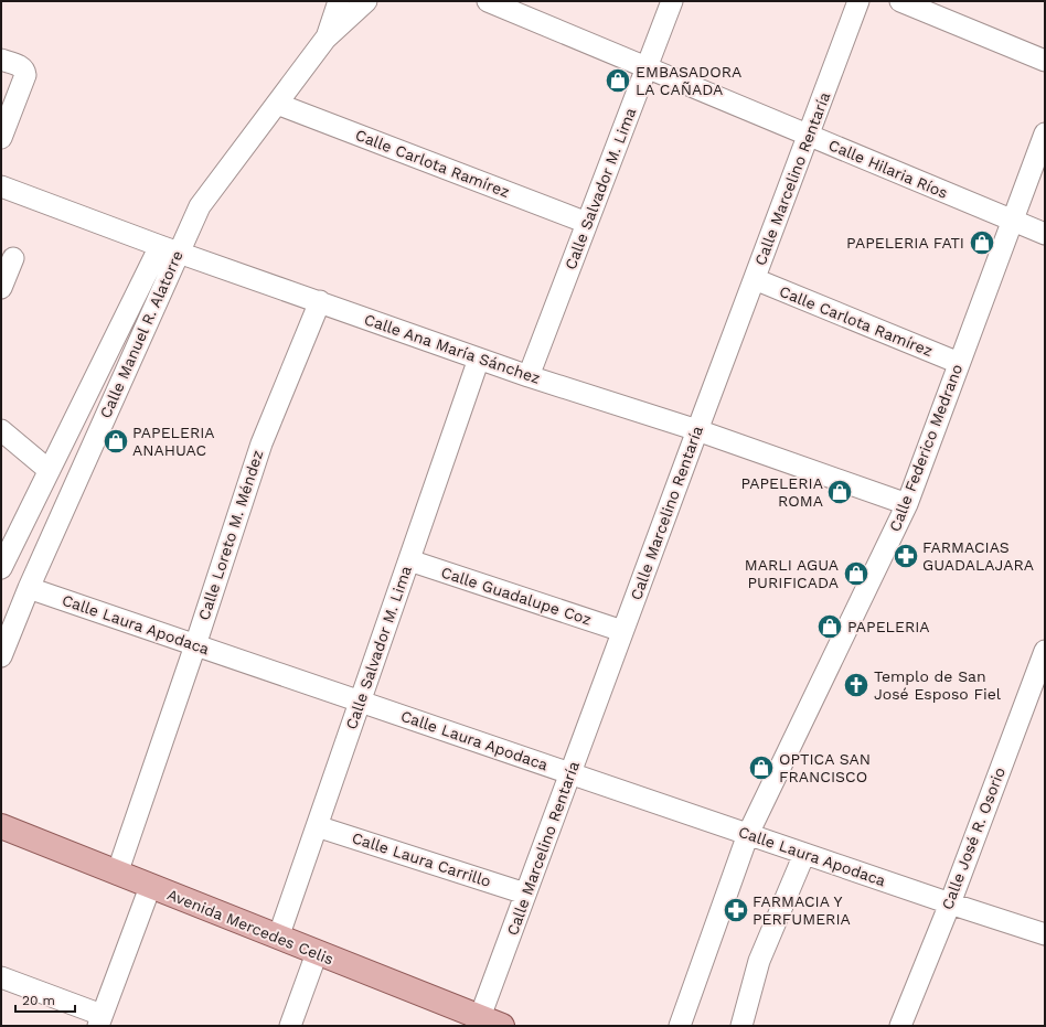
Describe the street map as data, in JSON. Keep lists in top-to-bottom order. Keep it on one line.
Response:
{"streets":{"main road":["Avenida Mercedes Celis"],"street":["Calle Carlota Ramírez","Calle Hilaria Ríos","Calle Marcelino Rentaría","Calle Salvador M. Lima","Calle Manuel R. Alatorre","Calle Ana María Sánchez","Calle Federico Medrano","Calle Loreto M. Méndez","Calle Guadalupe Coz","Calle Laura Apodaca","Calle José R. Osorio","Calle Laura Carrillo"]},"crossings":[["Calle Carlota Ramírez","Calle Marcelino Rentaría"],["Calle Carlota Ramírez","Calle Salvador M. Lima"],["Calle Carlota Ramírez","Calle Manuel R. Alatorre"],["Calle Carlota Ramírez","Calle Federico Medrano"],["Calle Hilaria Ríos","Calle Marcelino Rentaría"],["Calle Hilaria Ríos","Calle Salvador M. Lima"],["Calle Hilaria Ríos","Calle Federico Medrano"],["Calle Marcelino Rentaría","Calle Ana María Sánchez"],["Calle Marcelino Rentaría","Calle Guadalupe Coz"],["Calle Marcelino Rentaría","Calle Laura Apodaca"],["Calle Marcelino Rentaría","Calle Laura Carrillo"],["Calle Marcelino Rentaría","Avenida Mercedes Celis"],["Calle Salvador M. Lima","Calle Ana María Sánchez"],["Calle Salvador M. Lima","Calle Guadalupe Coz"],["Calle Salvador M. Lima","Calle Laura Apodaca"],["Calle Salvador M. Lima","Calle Laura Carrillo"],["Calle Salvador M. Lima","Avenida Mercedes Celis"],["Calle Manuel R. Alatorre","Calle Ana María Sánchez"],["Calle Manuel R. Alatorre","Calle Laura Apodaca"],["Calle Ana María Sánchez","Calle Federico Medrano"],["Calle Ana María Sánchez","Calle Loreto M. Méndez"],["Calle Federico Medrano","Calle Laura Apodaca"],["Calle Loreto M. Méndez","Calle Laura Apodaca"],["Calle Loreto M. Méndez","Avenida Mercedes Celis"],["Calle Laura Apodaca","Calle José R. Osorio"]],"places":{"shop":["EMBASADORA LA CAÑADA","PAPELERIA FATI","PAPELERIA ANAHUAC","PAPELERIA ROMA","MARLI AGUA PURIFICADA","PAPELERIA","OPTICA SAN FRANCISCO"],"pharmacy":["FARMACIAS GUADALAJARA","FARMACIA Y PERFUMERIA"],"church":["Templo de San José Esposo Fiel"]},"scale_bar":"20 m"}
